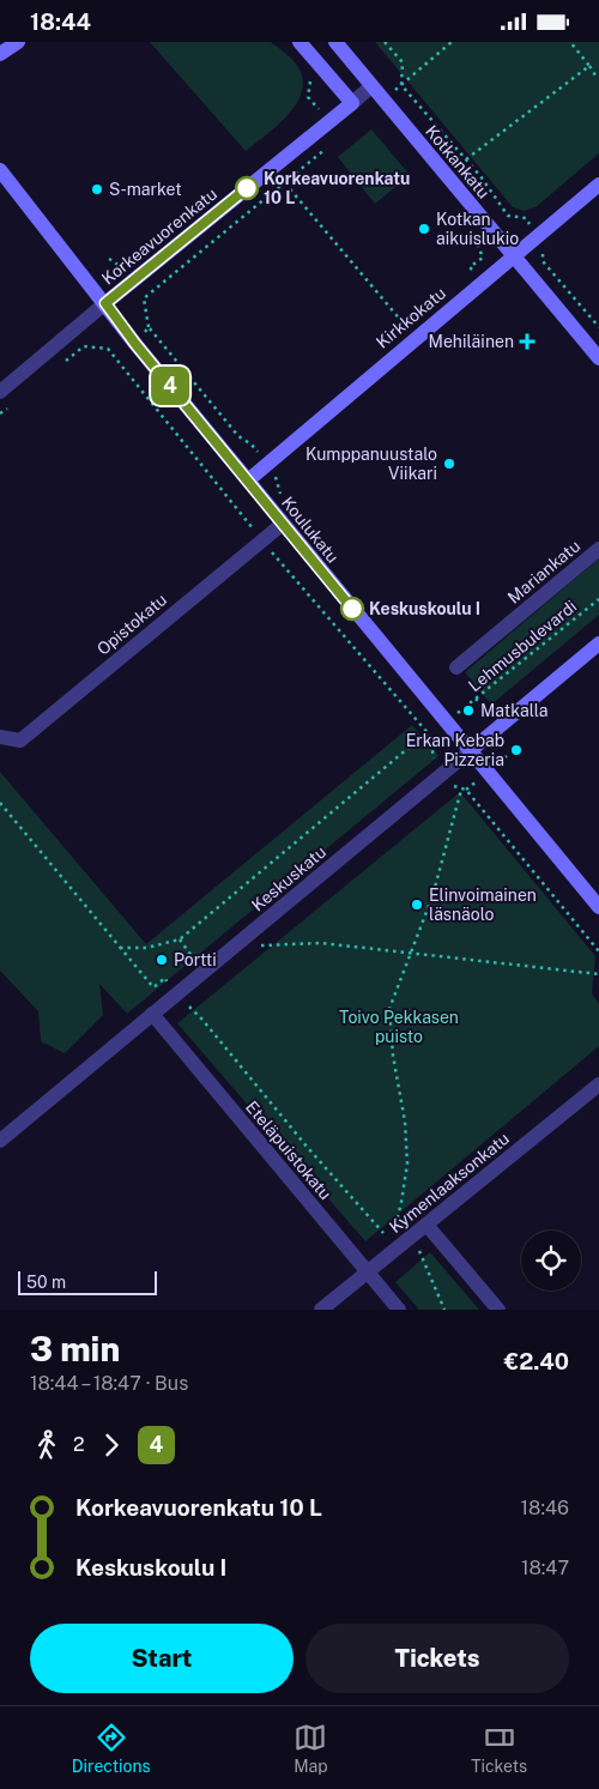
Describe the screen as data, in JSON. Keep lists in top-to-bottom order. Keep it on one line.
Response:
{"streets":{"main road":["Kotkankatu","Korkeavuorenkatu","Kirkkokatu","Koulukatu","Keskuskatu"],"street":["Mariankatu","Opistokatu","Eteläpuistokatu","Kymenlaaksonkatu"],"path":["Lehmusbulevardi"]},"crossings":[["Kotkankatu","Korkeavuorenkatu"],["Kotkankatu","Kirkkokatu"],["Korkeavuorenkatu","Koulukatu"],["Kirkkokatu","Koulukatu"],["Koulukatu","Opistokatu"],["Koulukatu","Keskuskatu"],["Keskuskatu","Eteläpuistokatu"],["Eteläpuistokatu","Kymenlaaksonkatu"]],"parks":["Toivo Pekkasen puisto"],"places":{"other":["Korkeavuorenkatu 10 L","S-market","Kotkan aikuislukio","Kumppanuustalo Viikari","Keskuskoulu I","Matkalla","Erkan Kebab Pizzeria","Elinvoimainen läsnäolo","Portti"],"health":["Mehiläinen"]},"lines":["bus line 4"],"scale_bar":"50 m","page":{"status":"18:44","on_map":"4","scale":"50 m","heading":["3 min","18:44 – 18:47 · Bus","€2.40"],"legs":["2","4"],"list":[{"name":"Korkeavuorenkatu 10 L","value":"18:46"},{"name":"Keskuskoulu I","value":"18:47"}],"buttons":["Start","Tickets"],"tabs":["Directions","Map","Tickets"]}}
